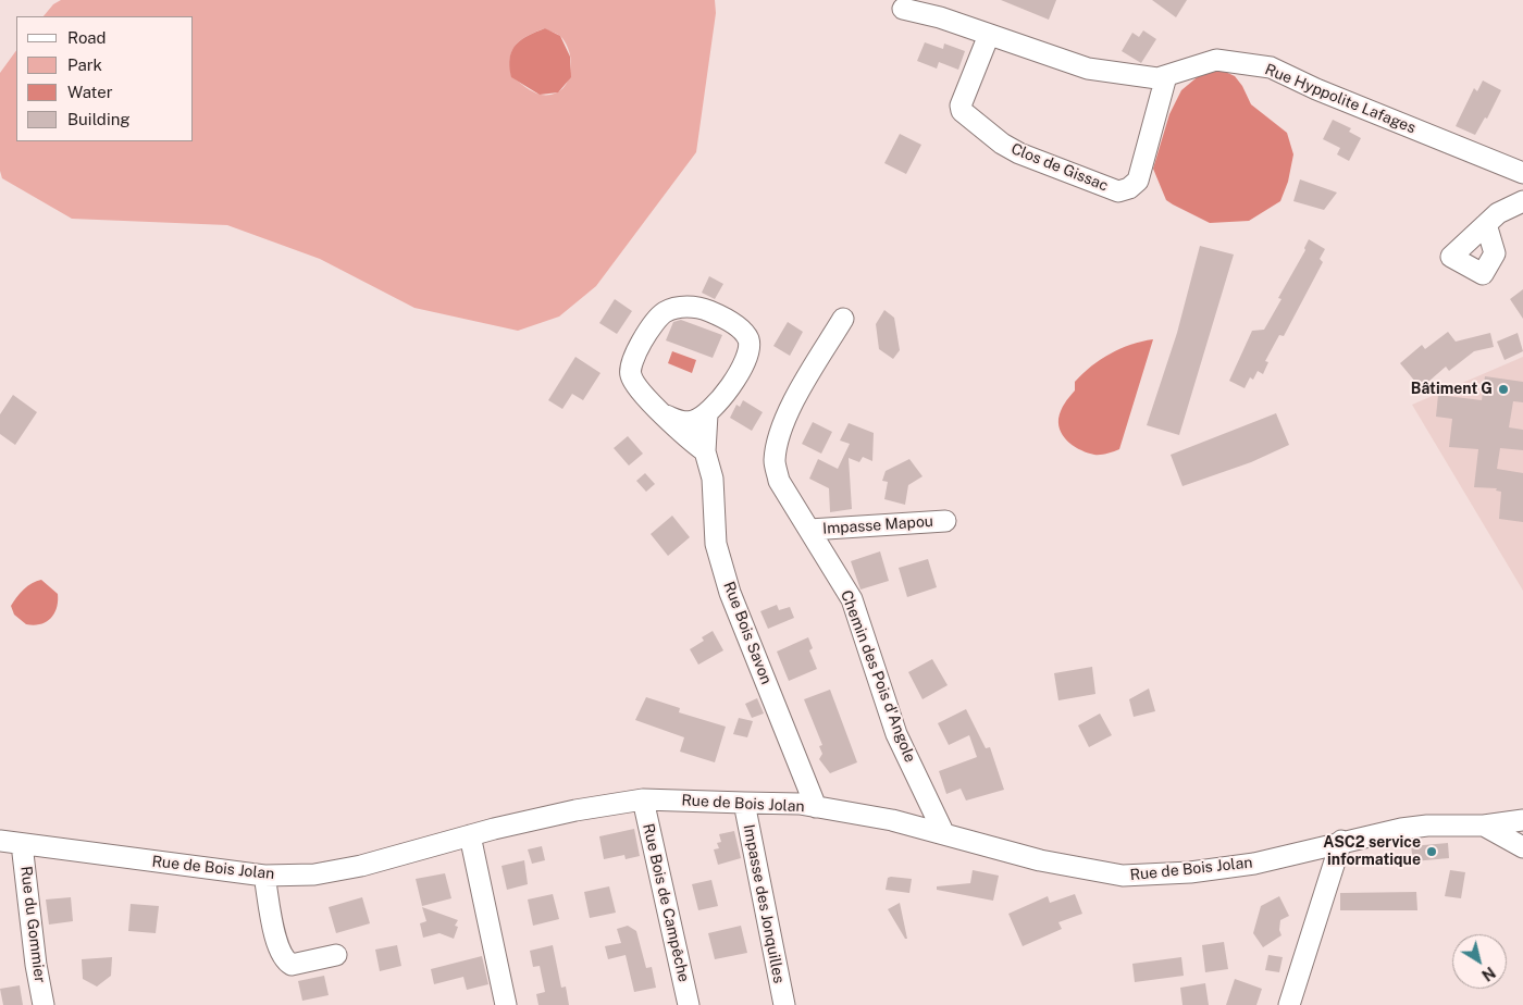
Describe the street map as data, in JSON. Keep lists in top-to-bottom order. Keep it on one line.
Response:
{"streets":{"street":["Rue Hyppolite Lafages","Clos de Gissac","Impasse Mapou","Rue Bois Savon","Chemin des Pois d'Angole","Rue de Bois Jolan","Rue Bois de Campêche","Impasse des Jonquilles","Rue du Gommier"]},"crossings":[["Rue Hyppolite Lafages","Clos de Gissac"],["Impasse Mapou","Chemin des Pois d'Angole"],["Rue Bois Savon","Rue de Bois Jolan"],["Chemin des Pois d'Angole","Rue de Bois Jolan"],["Rue de Bois Jolan","Rue Bois de Campêche"],["Rue de Bois Jolan","Impasse des Jonquilles"],["Rue de Bois Jolan","Rue du Gommier"]],"places":["Bâtiment G","ASC2 service informatique"],"legend":["Road","Park","Water","Building"],"north":"bottom right"}
